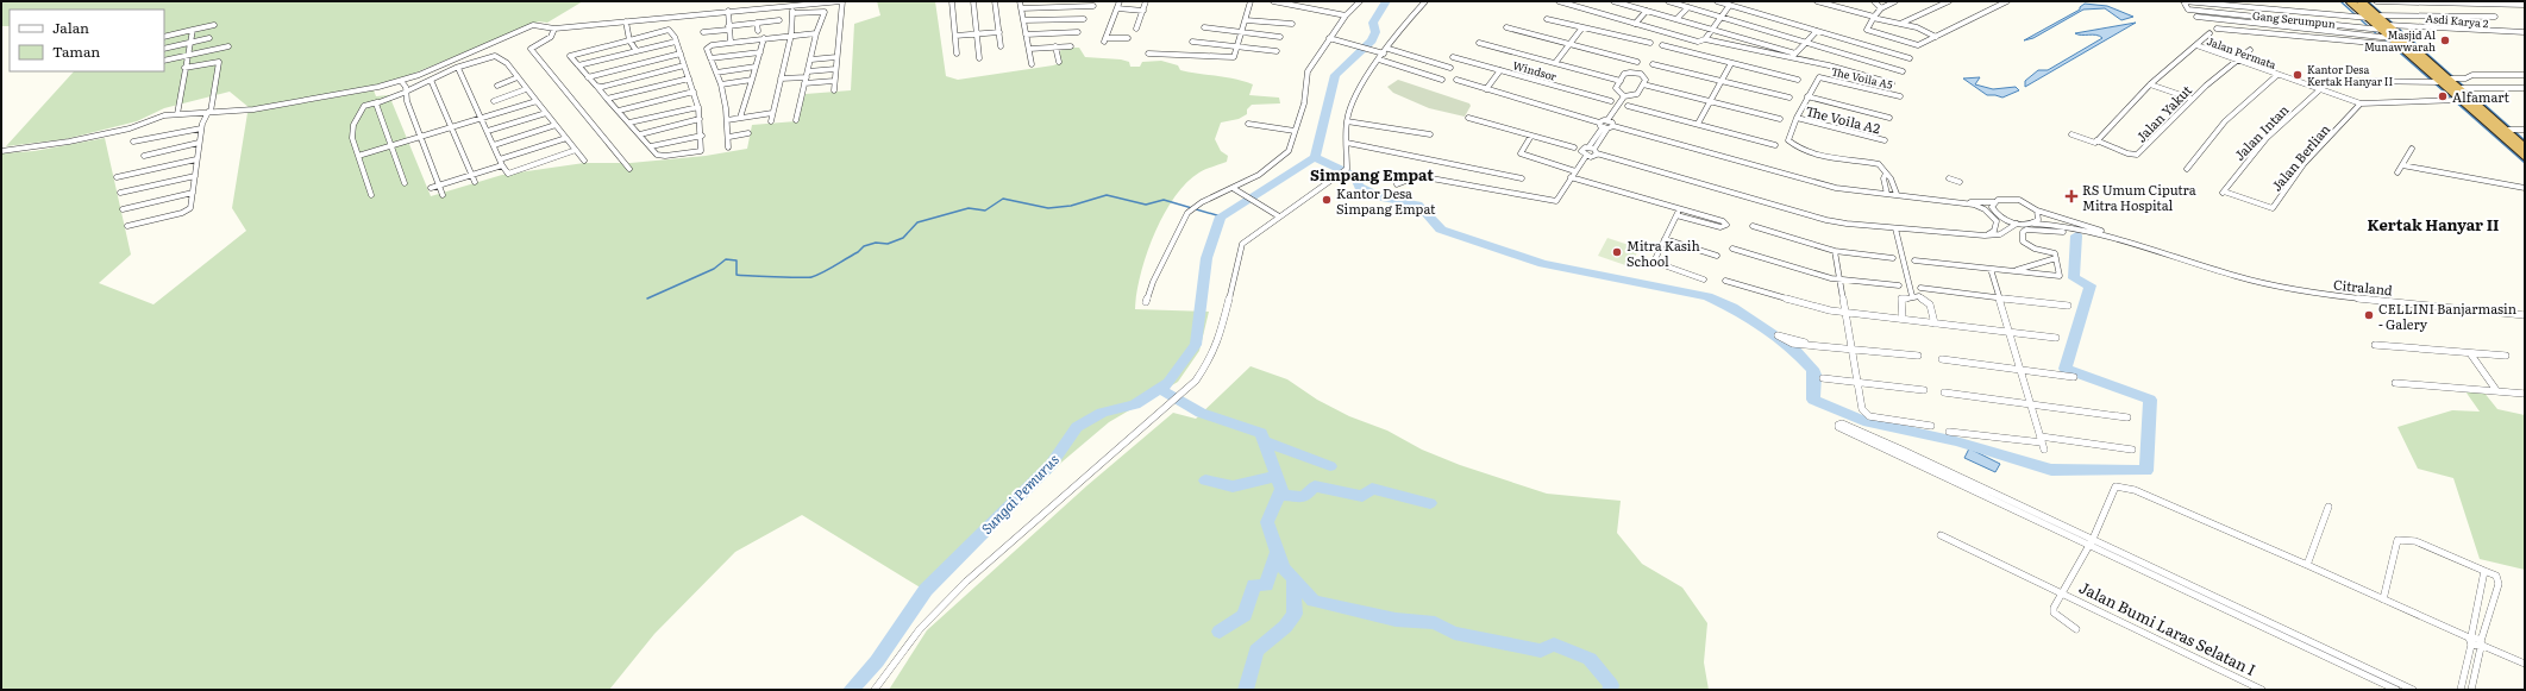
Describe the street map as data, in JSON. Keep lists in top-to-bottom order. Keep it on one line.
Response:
{"streets":{"street":["Gang Serumpun","Asdi Karya 2","Jalan Permata","Windsor","The Voila A5","Jalan Yakut","The Voila A2","Jalan Intan","Jalan Berlian","Citraland","Jalan Bumi Laras Selatan I"]},"crossings":[["Gang Serumpun","Asdi Karya 2"],["Jalan Permata","Jalan Yakut"],["Jalan Permata","Jalan Intan"],["Jalan Permata","Jalan Berlian"],["Jalan Intan","Jalan Berlian"]],"districts":["Simpang Empat","Kertak Hanyar II"],"water":["Sungai Pemurus"],"places":{"other":["Masjid Al Munawwarah","Kantor Desa Kertak Hanyar II","Alfamart","Kantor Desa Simpang Empat","Mitra Kasih School","CELLINI Banjarmasin - Galery"],"health":["RS Umum Ciputra Mitra Hospital"]},"legend":["Jalan","Taman"]}
